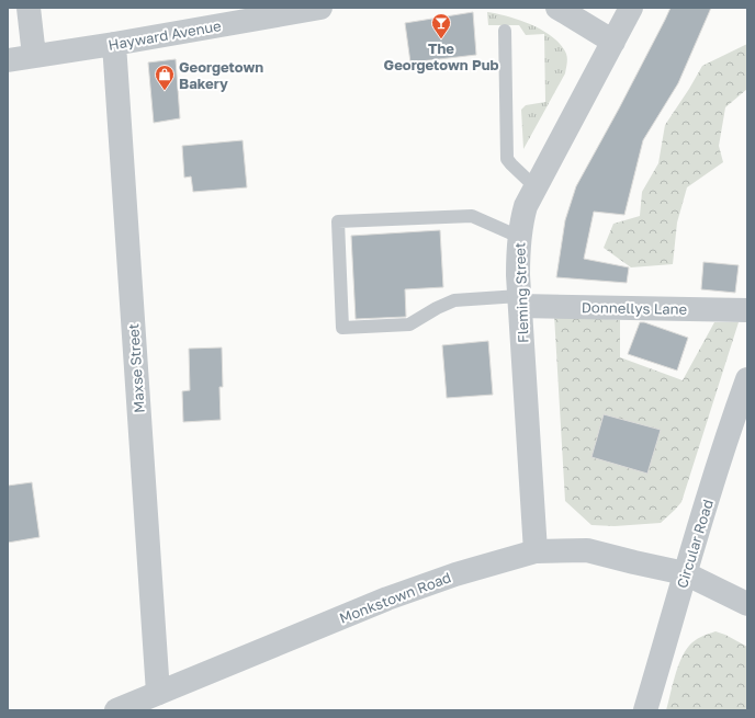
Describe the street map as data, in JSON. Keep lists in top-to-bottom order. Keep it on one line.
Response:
{"streets":{"street":["Hayward Avenue","Fleming Street","Donnellys Lane","Maxse Street","Circular Road","Monkstown Road"]},"crossings":[["Hayward Avenue","Maxse Street"],["Fleming Street","Donnellys Lane"],["Fleming Street","Monkstown Road"],["Maxse Street","Monkstown Road"],["Circular Road","Monkstown Road"]],"places":{"bar":["The Georgetown Pub"],"shop":["Georgetown Bakery"]}}
